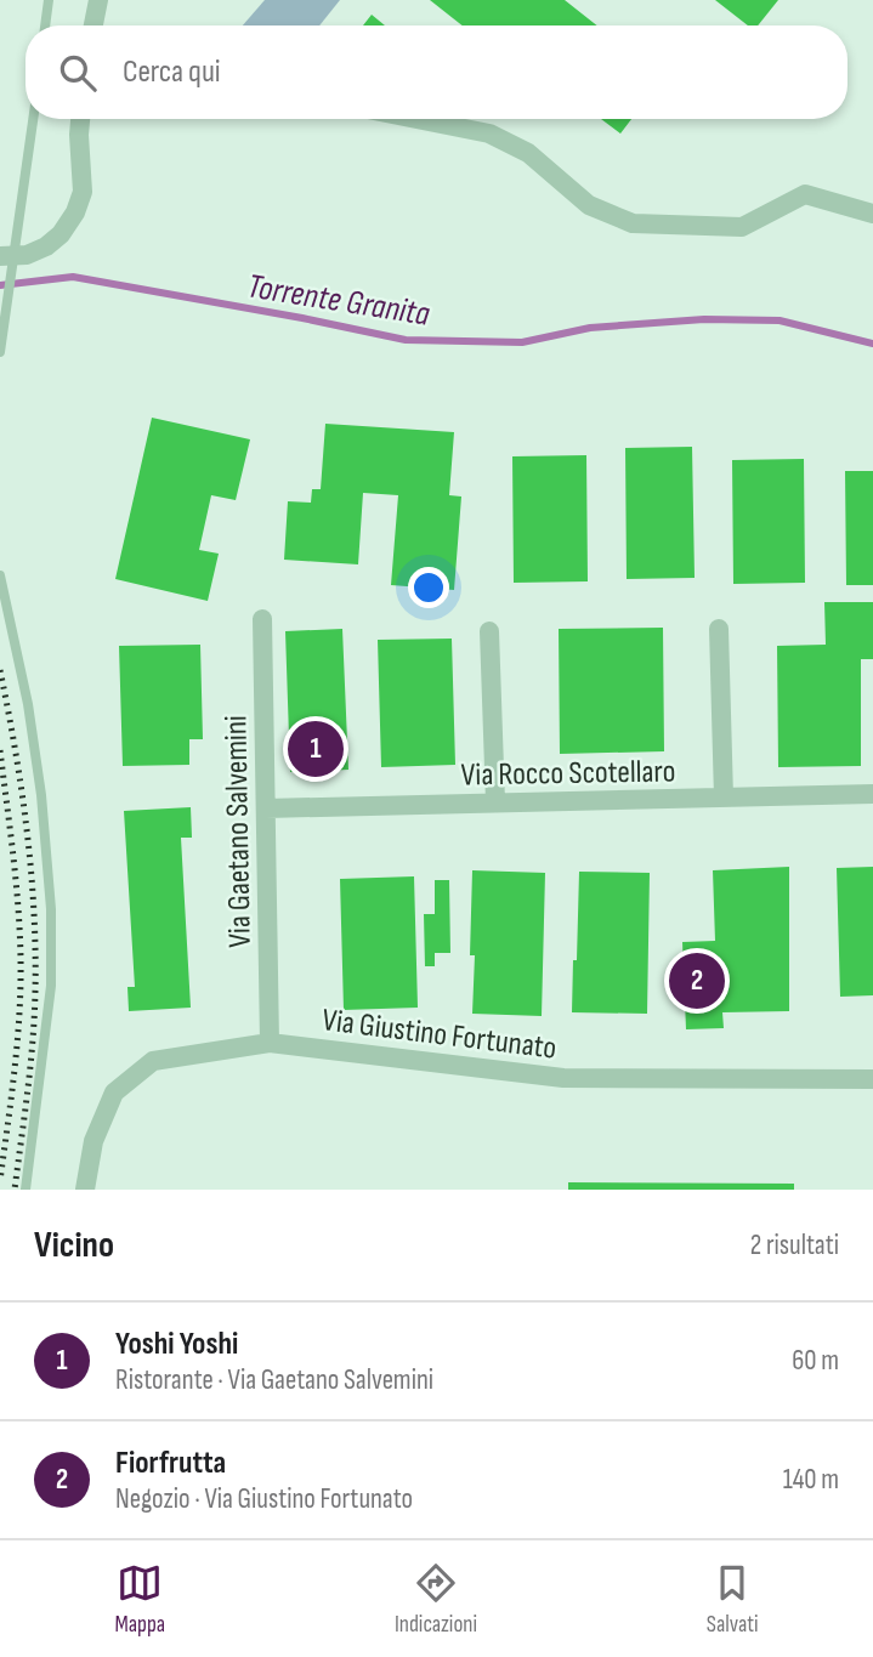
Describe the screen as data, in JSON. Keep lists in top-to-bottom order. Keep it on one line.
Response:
{"streets":{"street":["Via Rocco Scotellaro","Via Gaetano Salvemini","Via Giustino Fortunato"]},"crossings":[["Via Rocco Scotellaro","Via Gaetano Salvemini"],["Via Gaetano Salvemini","Via Giustino Fortunato"]],"water":["Torrente Granita"],"page":{"search":"Cerca qui","pins":["1","2"],"heading":["Vicino","2 risultati"],"list":[{"mark":"1","name":"Yoshi Yoshi","note":"Ristorante · Via Gaetano Salvemini","value":"60 m"},{"mark":"2","name":"Fiorfrutta","note":"Negozio · Via Giustino Fortunato","value":"140 m"}],"nav":["Mappa","Indicazioni","Salvati"]}}
